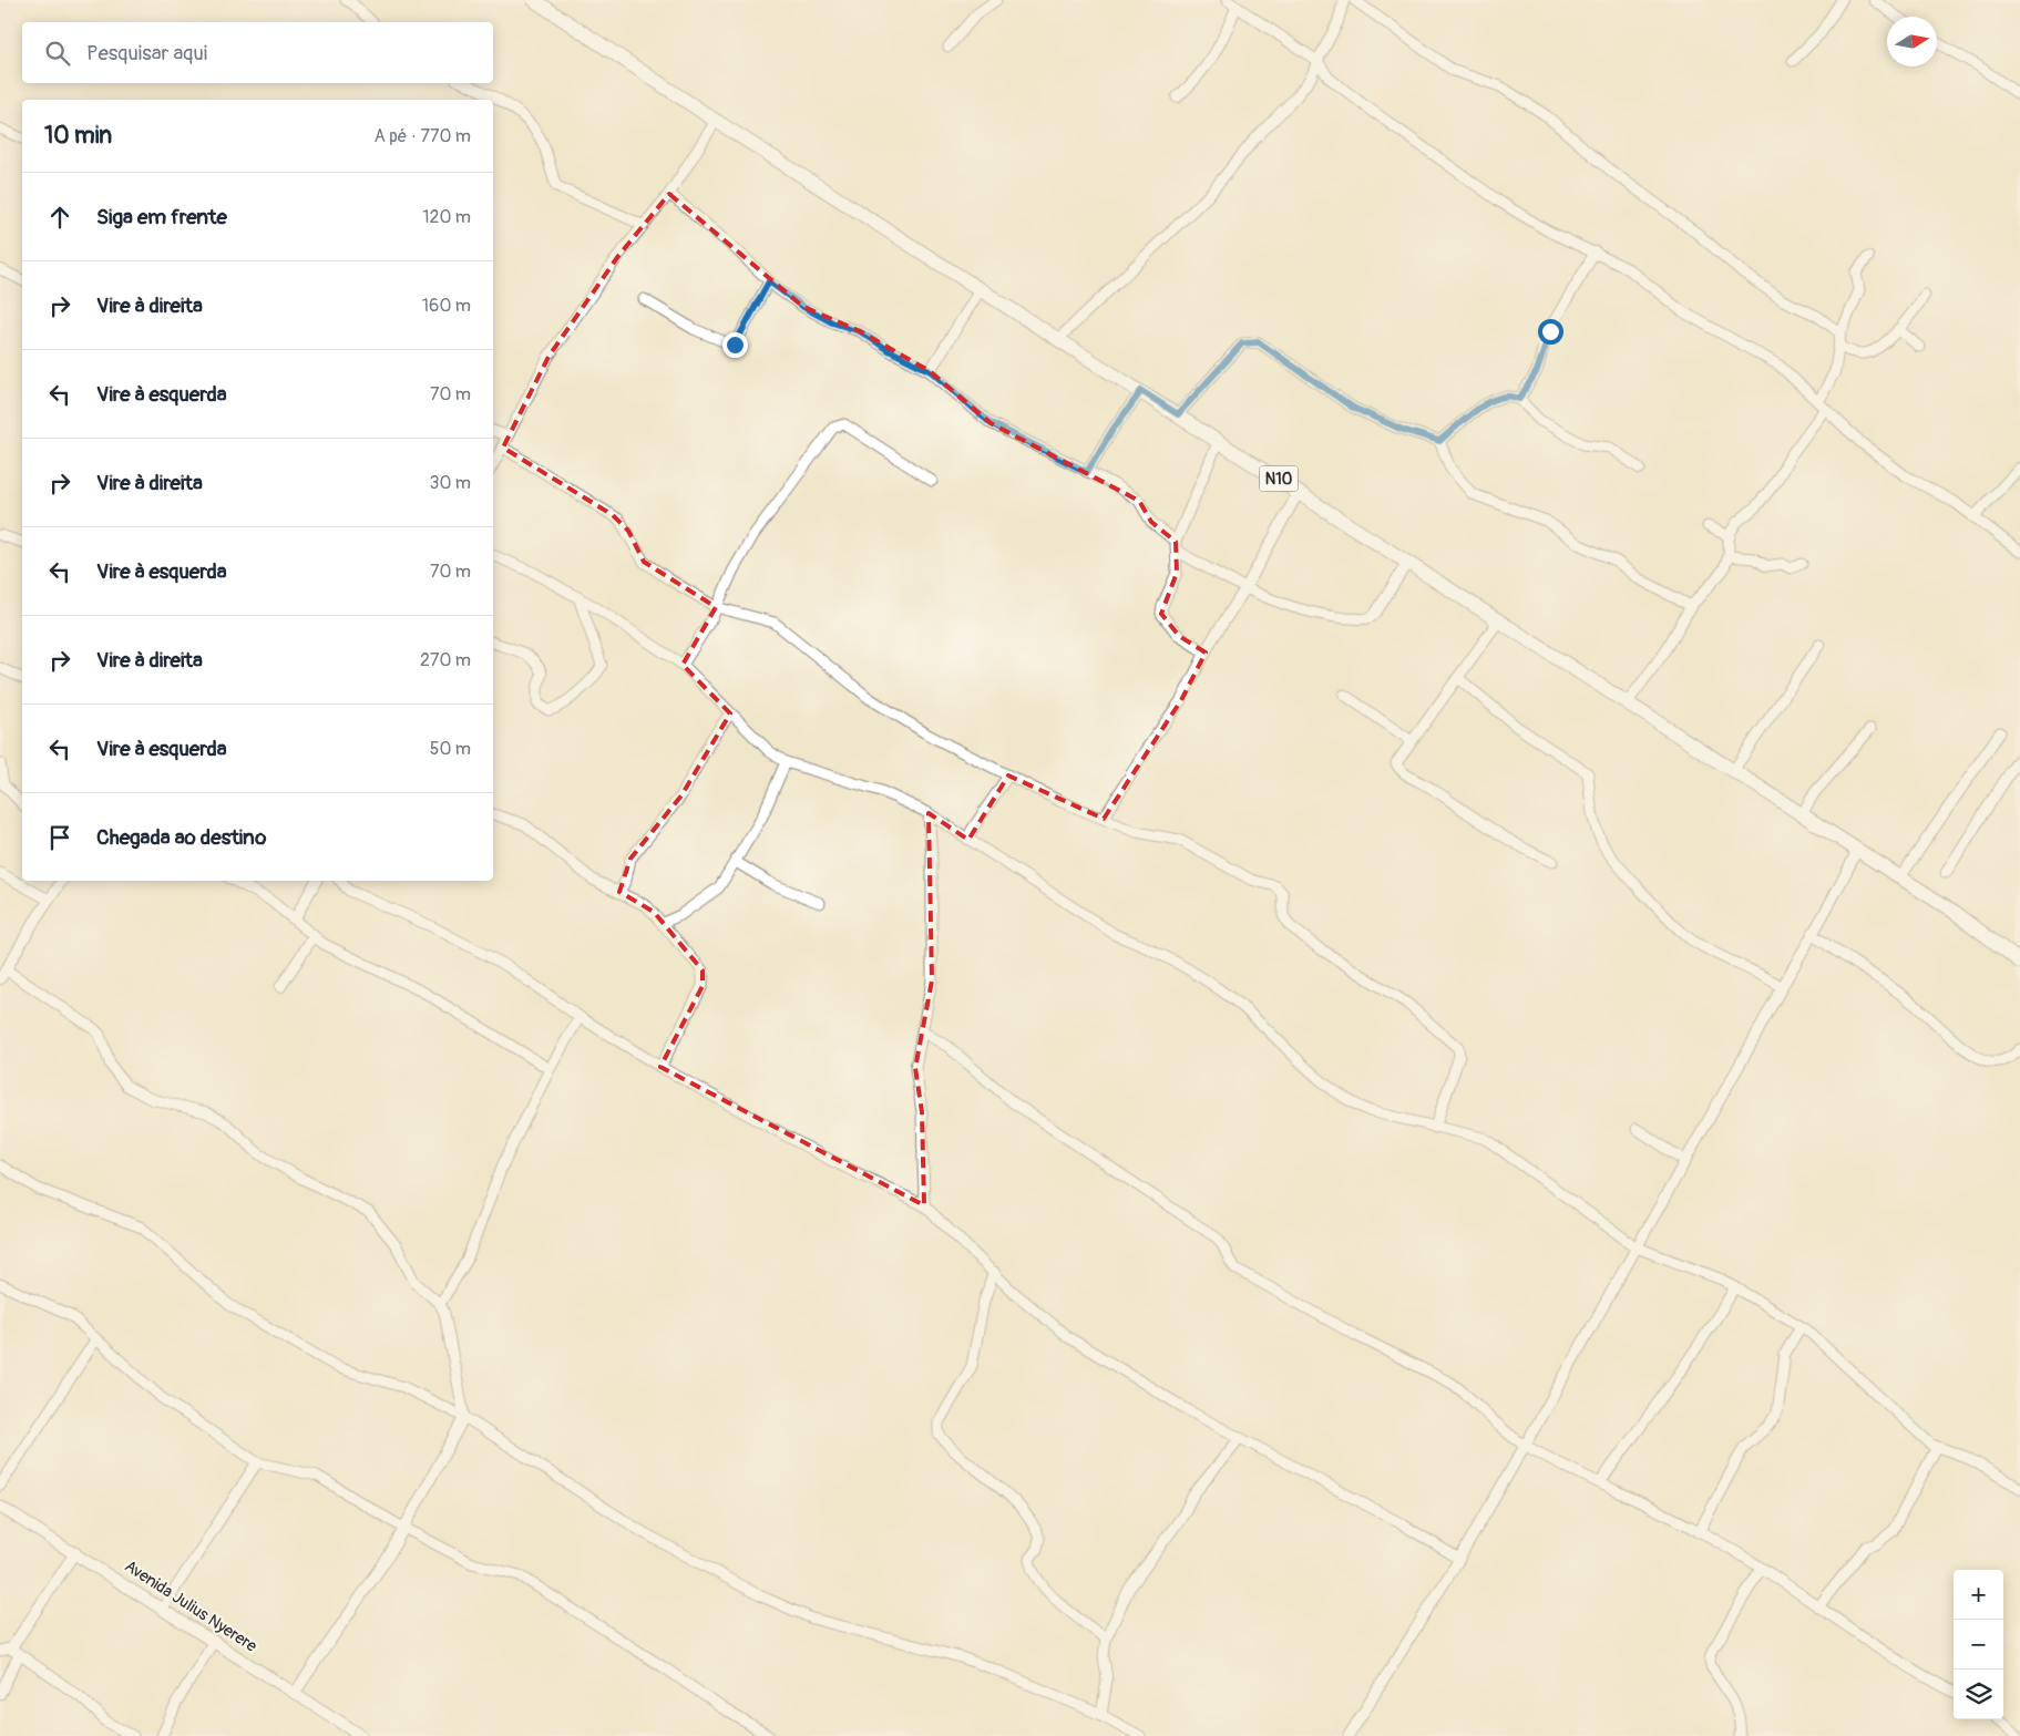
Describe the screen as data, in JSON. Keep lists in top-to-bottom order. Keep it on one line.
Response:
{"streets":{"main road":["N10"],"street":["Avenida Julius Nyerere"]},"north":"right","page":{"search":"Pesquisar aqui","heading":["10 min","A pé · 770 m"],"list":[["Siga em frente","120 m"],["Vire à direita","160 m"],["Vire à esquerda","70 m"],["Vire à direita","30 m"],["Vire à esquerda","70 m"],["Vire à direita","270 m"],["Vire à esquerda","50 m"],"Chegada ao destino"],"map_buttons":["+","−"]}}
